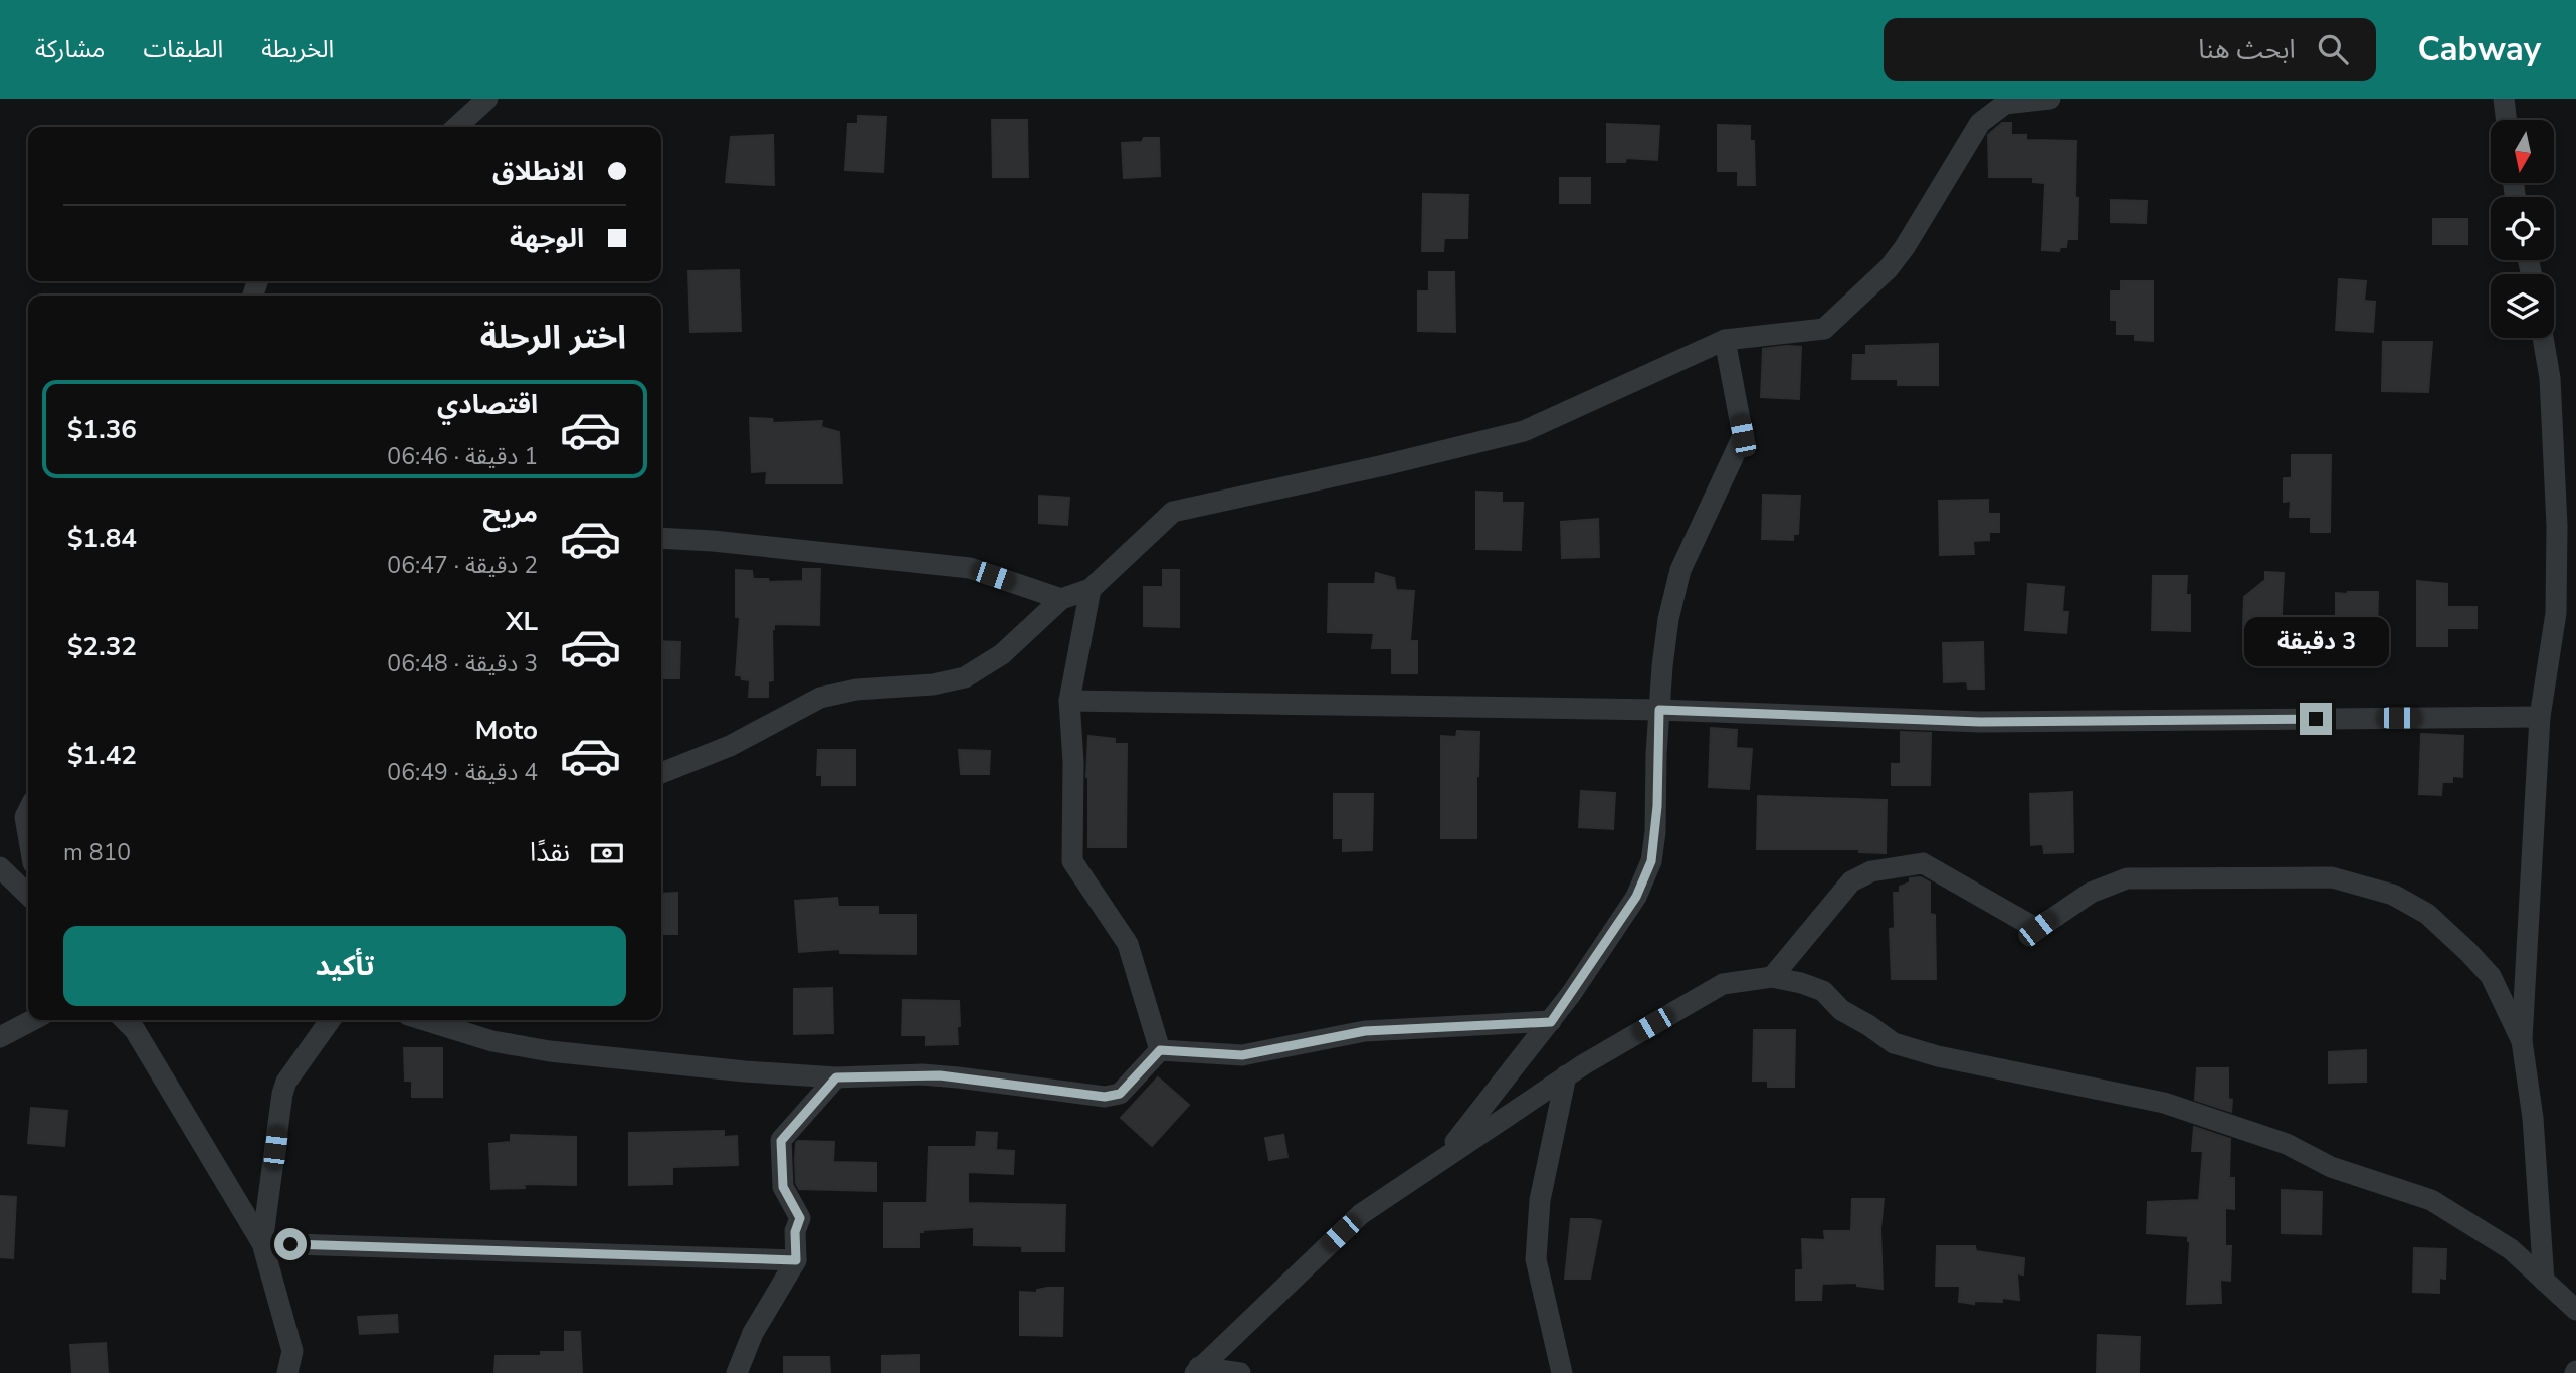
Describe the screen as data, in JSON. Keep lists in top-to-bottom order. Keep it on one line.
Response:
{"north":"bottom","page":{"header":"Cabway","search":"ابحث هنا","nav":["الخريطة","الطبقات","مشاركة"],"banner":["الانطلاق","الوجهة"],"heading":"اختر الرحلة","list":[{"name":"اقتصادي","note":"1 دقيقة · 06:46","value":"$1.36"},{"name":"مريح","note":"2 دقيقة · 06:47","value":"$1.84"},{"name":"XL","note":"3 دقيقة · 06:48","value":"$2.32"},{"name":"Moto","note":"4 دقيقة · 06:49","value":"$1.42"}],"bubble":"3 دقيقة","pay":["نقدًا","810 m"],"buttons":"تأكيد"}}
